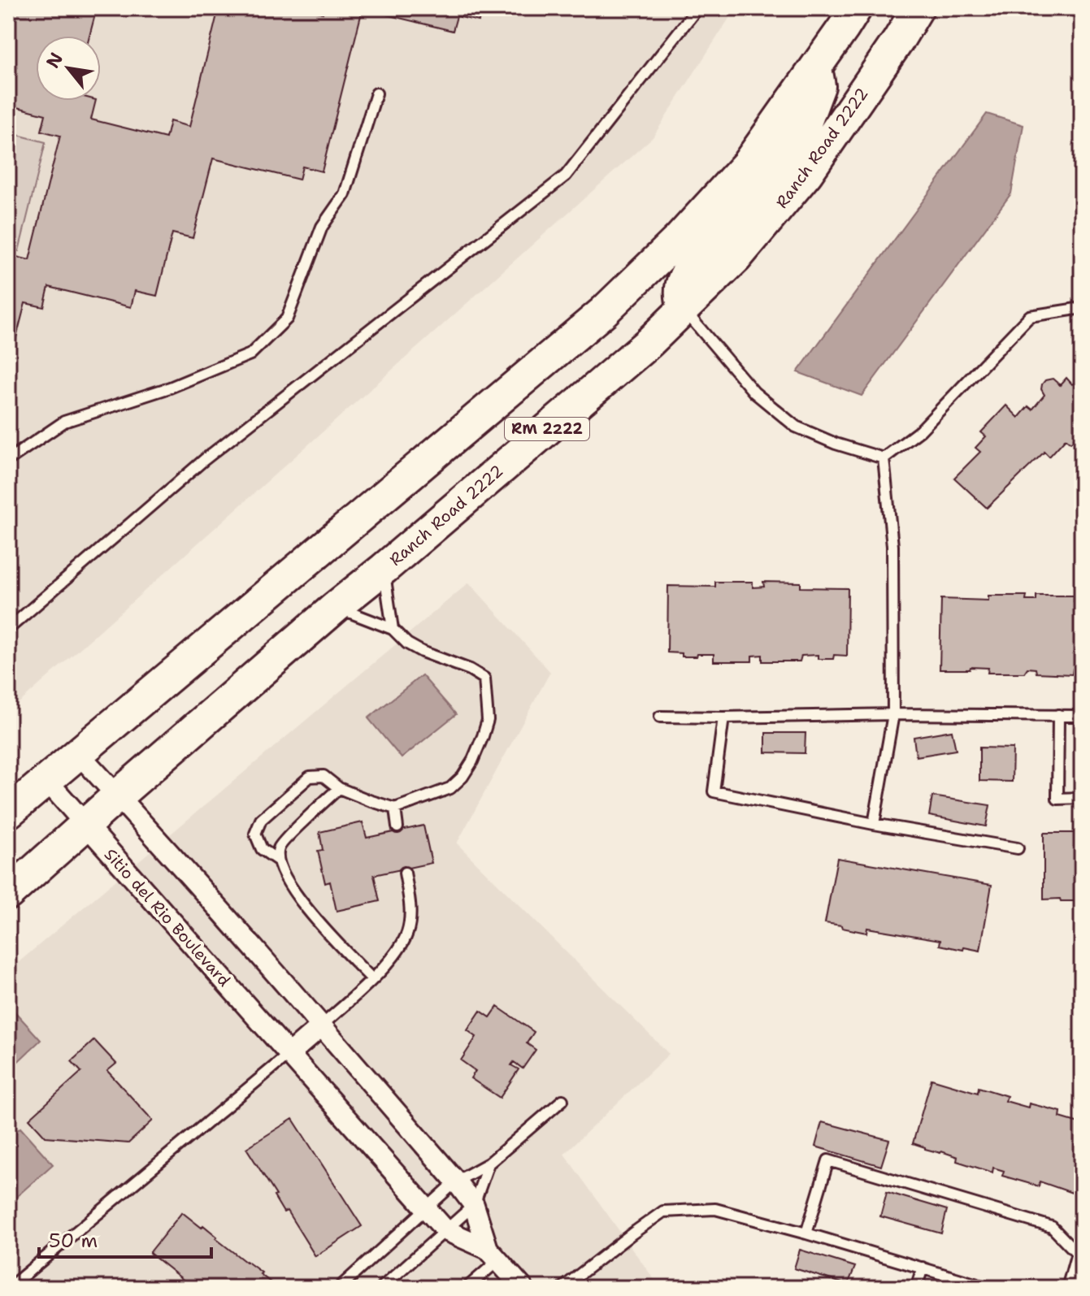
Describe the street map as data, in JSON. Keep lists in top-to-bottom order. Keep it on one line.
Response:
{"streets":{"main road":["Ranch Road 2222","RM 2222"],"street":["Sitio del Rio Boulevard"]},"crossings":[["Ranch Road 2222","Sitio del Rio Boulevard"],["RM 2222","Sitio del Rio Boulevard"]],"scale_bar":"50 m","north":"top left"}
